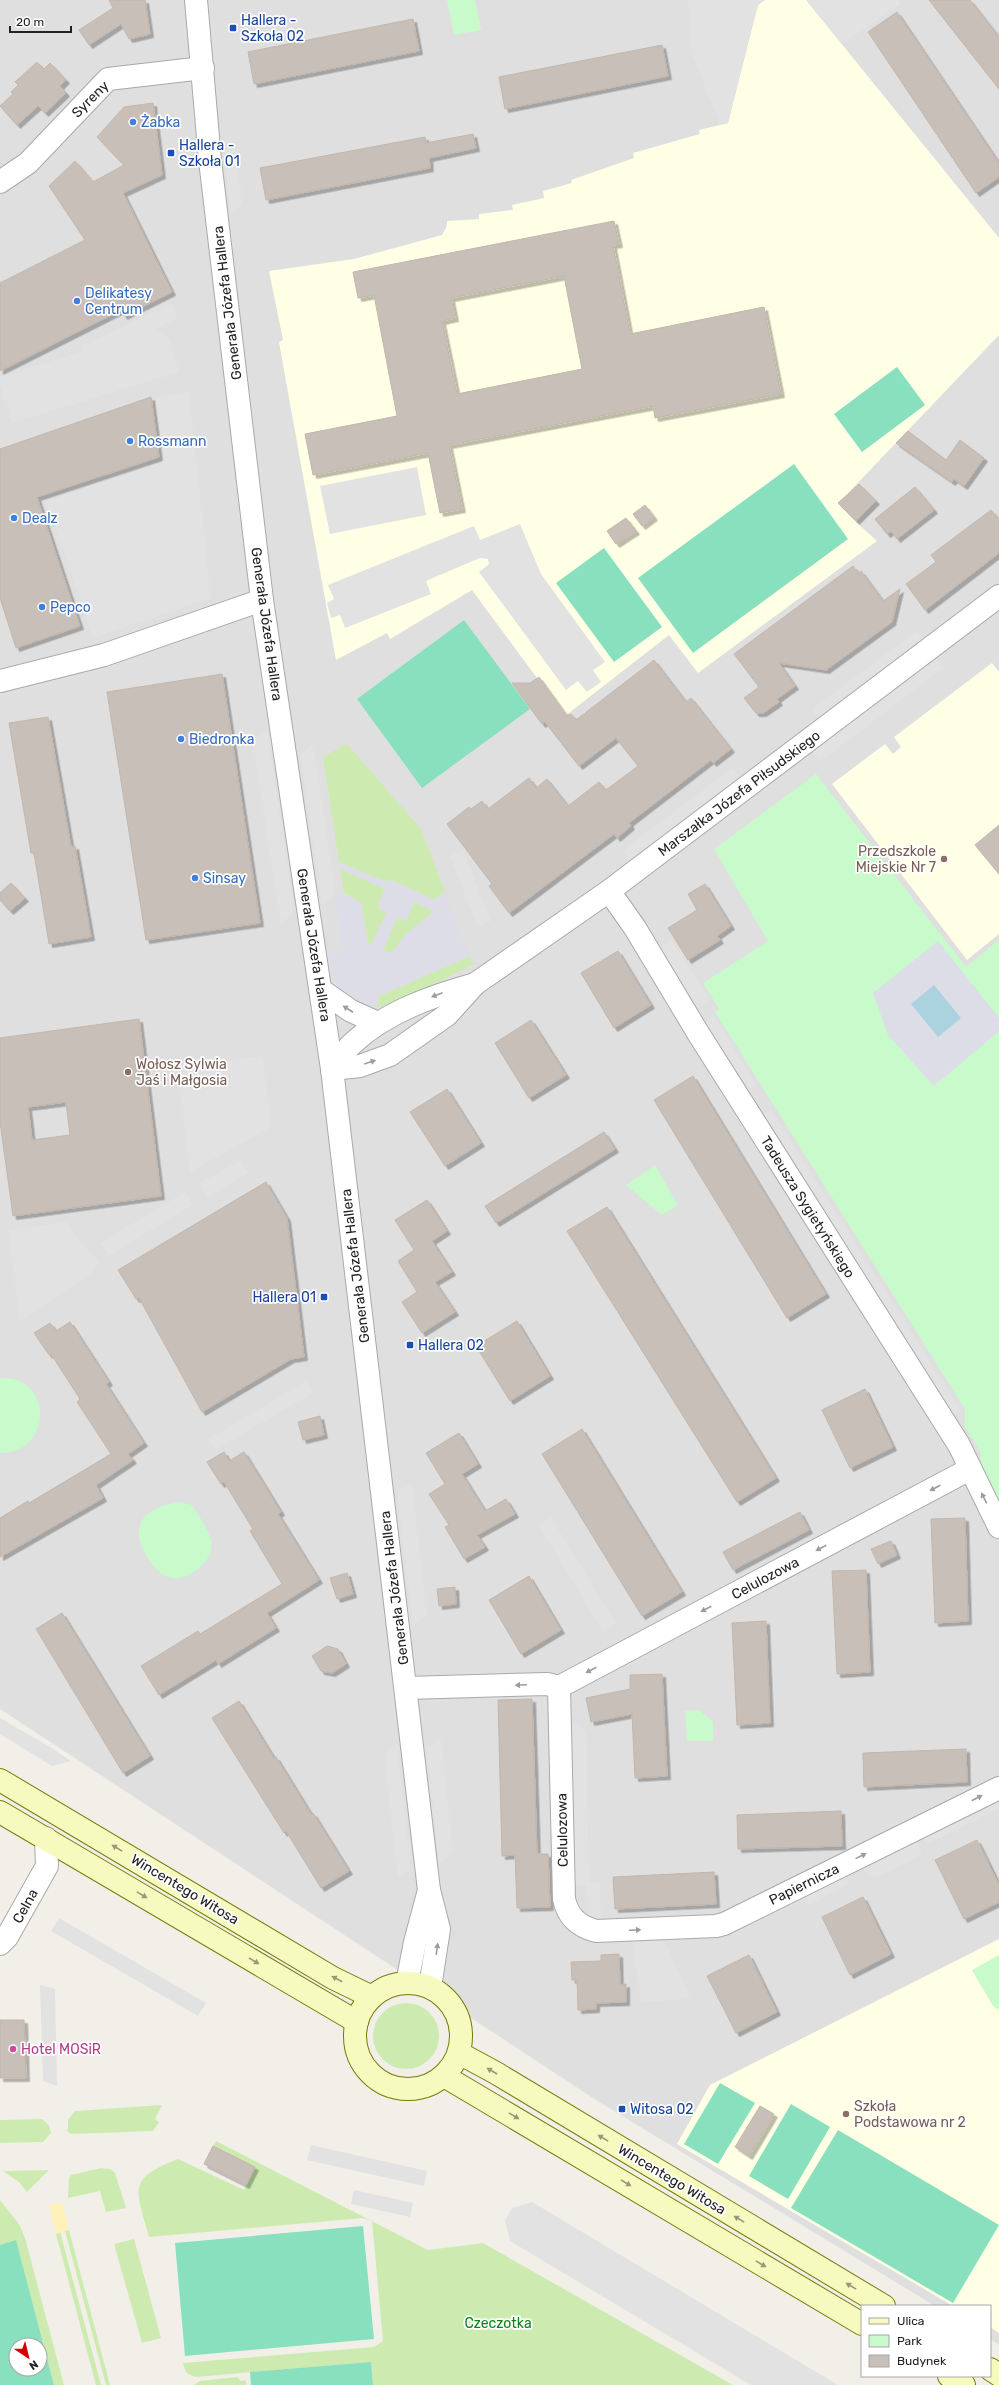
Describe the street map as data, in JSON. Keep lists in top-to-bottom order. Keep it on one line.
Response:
{"streets":{"main road":["Wincentego Witosa"],"street":["Syreny","Generała Józefa Hallera","Marszałka Józefa Piłsudskiego","Tadeusza Sygietyńskiego","Celulozowa","Papiernicza","Celna"]},"crossings":[["Syreny","Generała Józefa Hallera"],["Generała Józefa Hallera","Marszałka Józefa Piłsudskiego"],["Generała Józefa Hallera","Wincentego Witosa"],["Marszałka Józefa Piłsudskiego","Tadeusza Sygietyńskiego"],["Tadeusza Sygietyńskiego","Celulozowa"],["Celulozowa","Papiernicza"]],"one_way":["Celulozowa","Papiernicza"],"parks":["Czeczotka"],"places":{"transit":["Hallera - Szkoła 02","Hallera - Szkoła 01","Hallera 01","Hallera 02","Witosa 02"],"other":["Żabka","Delikatesy Centrum","Rossmann","Dealz","Pepco","Biedronka","Przedszkole Miejskie Nr 7","Sinsay","Wołosz Sylwia Jaś i Małgosia","Hotel MOSiR","Szkoła Podstawowa nr 2"]},"legend":["Ulica","Park","Budynek"],"scale_bar":"20 m","north":"bottom right"}
